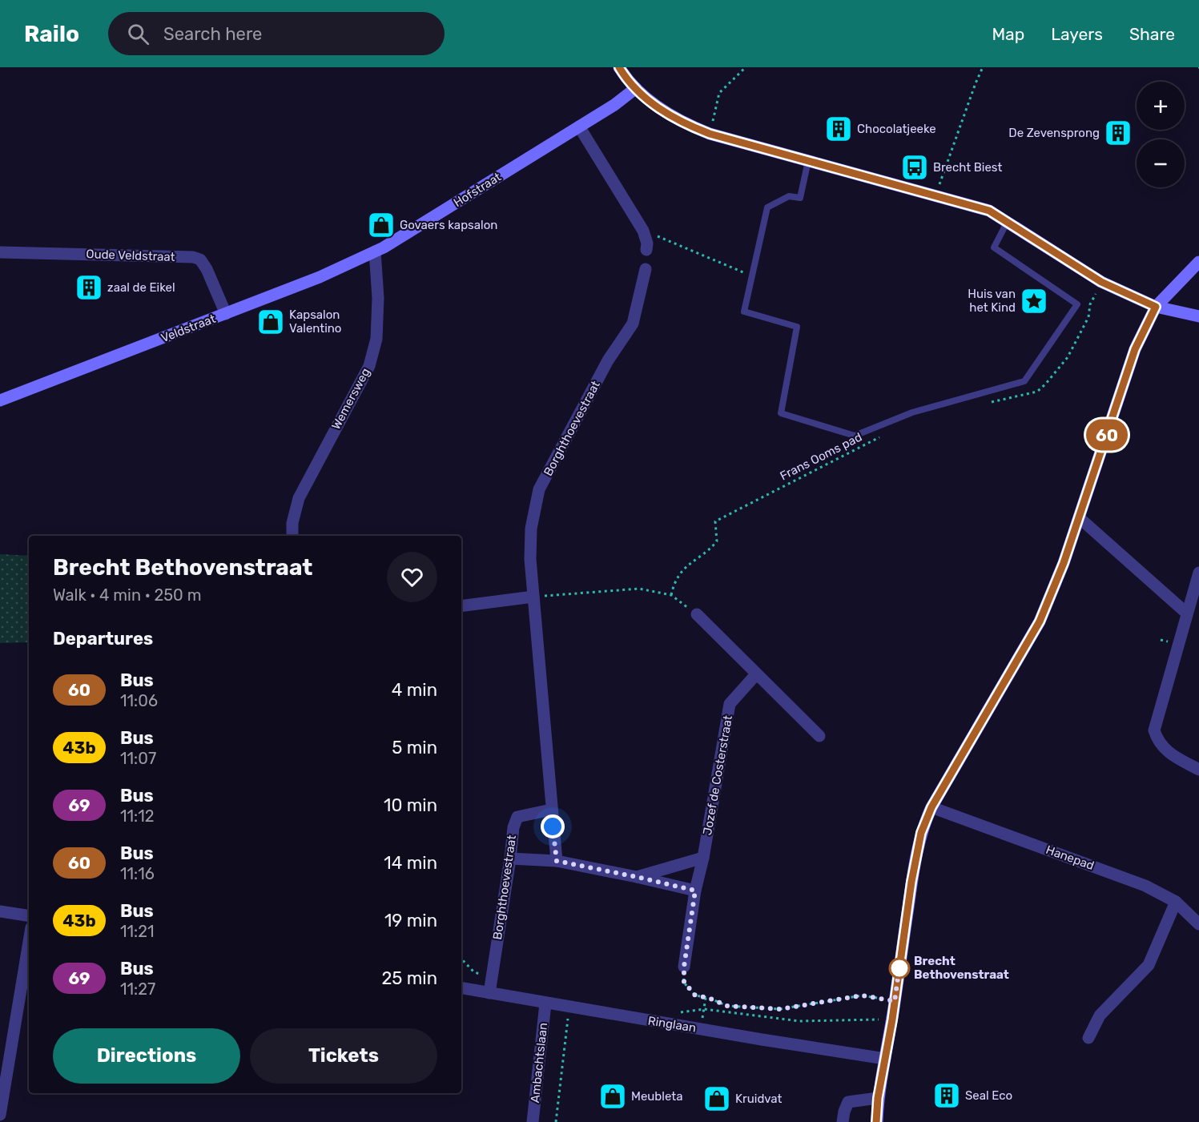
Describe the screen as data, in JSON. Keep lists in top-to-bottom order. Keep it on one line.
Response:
{"streets":{"main road":["Hofstraat","Veldstraat"],"street":["Oude Veldstraat","Wemersweg","Borghthoevestraat","Jozef de Costerstraat","Hanepad","Ringlaan","Ambachtslaan"],"path":["Frans Ooms pad"]},"crossings":[["Hofstraat","Veldstraat"],["Hofstraat","Wemersweg"],["Oude Veldstraat","Veldstraat"],["Veldstraat","Wemersweg"],["Borghthoevestraat","Ringlaan"],["Ringlaan","Ambachtslaan"]],"places":{"building":["Chocolatjeeke","De Zevensprong","zaal de Eikel","Seal Eco"],"bus stop":["Brecht Biest"],"shop":["Govaers kapsalon","Kapsalon Valentino","Meubleta","Kruidvat"],"place":["Huis van het Kind"],"other":["Brecht Bethovenstraat"]},"lines":["bus line 60"],"page":{"header":"Railo","search":"Search here","nav":["Map","Layers","Share"],"on_map":"60","map_buttons":["+","−"],"heading":[["Brecht Bethovenstraat","Walk · 4 min · 250 m"],"Departures"],"list":[{"mark":"60","name":"Bus","note":"11:06","value":"4 min"},{"mark":"43b","name":"Bus","note":"11:07","value":"5 min"},{"mark":"69","name":"Bus","note":"11:12","value":"10 min"},{"mark":"60","name":"Bus","note":"11:16","value":"14 min"},{"mark":"43b","name":"Bus","note":"11:21","value":"19 min"},{"mark":"69","name":"Bus","note":"11:27","value":"25 min"}],"buttons":["Directions","Tickets"]}}
